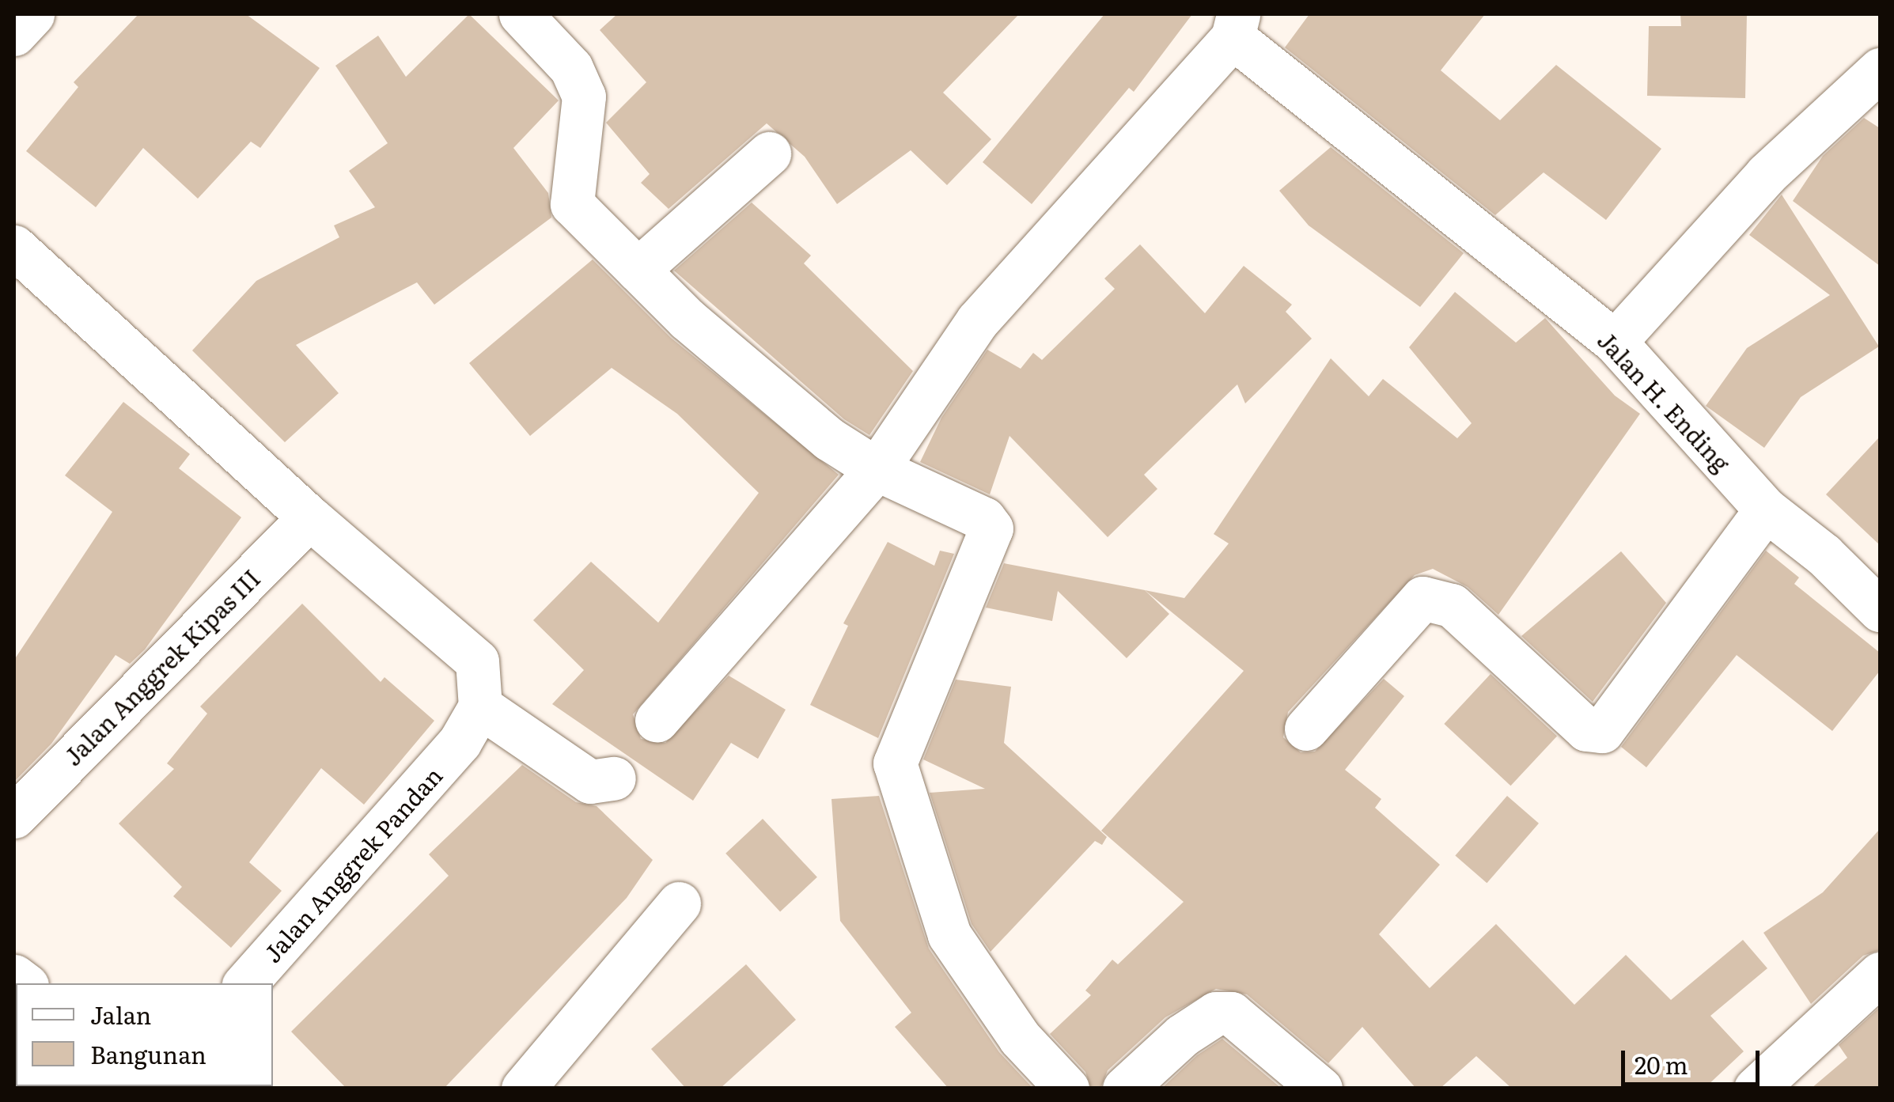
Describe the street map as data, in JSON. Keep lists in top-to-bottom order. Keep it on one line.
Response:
{"streets":{"street":["Jalan H. Ending","Jalan Anggrek Kipas III","Jalan Anggrek Pandan"]},"legend":["Jalan","Bangunan"],"scale_bar":"20 m"}
